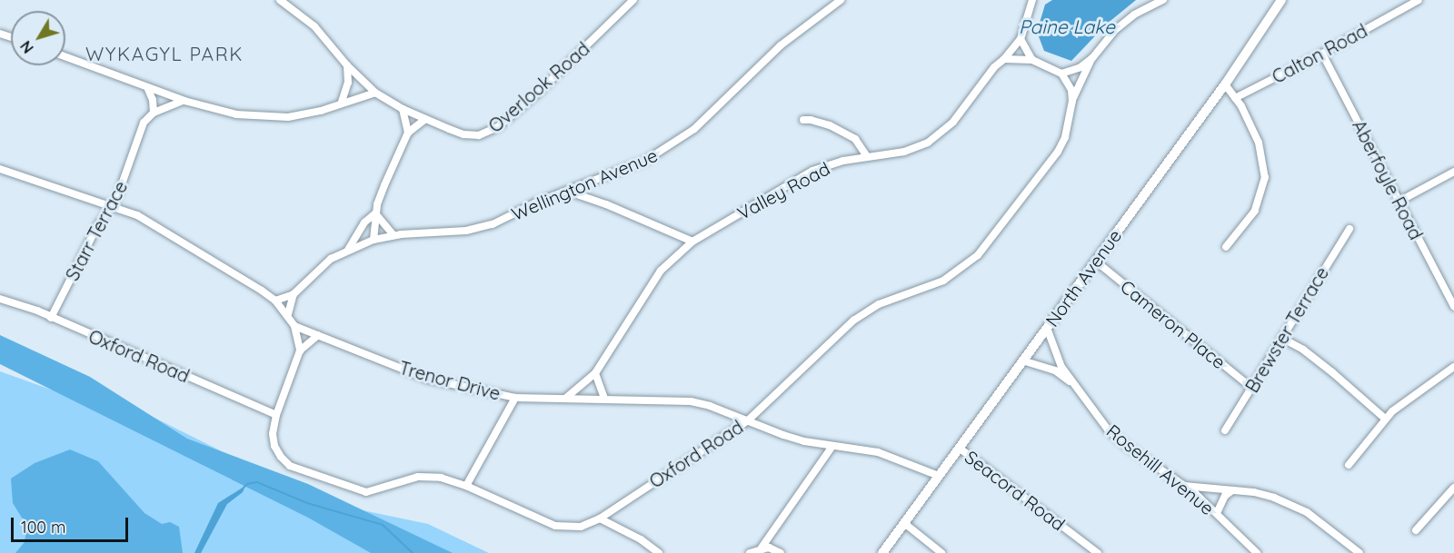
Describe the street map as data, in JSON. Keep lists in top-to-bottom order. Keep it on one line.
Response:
{"streets":{"main road":["North Avenue"],"street":["Calton Road","Overlook Road","Aberfoyle Road","Wellington Avenue","Valley Road","Starr Terrace","Cameron Place","Brewster Terrace","Oxford Road","Trenor Drive","Rosehill Avenue","Seacord Road"]},"crossings":[["Calton Road","Aberfoyle Road"],["Valley Road","Trenor Drive"],["Starr Terrace","Oxford Road"],["North Avenue","Cameron Place"],["North Avenue","Trenor Drive"],["North Avenue","Rosehill Avenue"],["North Avenue","Seacord Road"],["Cameron Place","Brewster Terrace"],["Oxford Road","Trenor Drive"]],"districts":["WYKAGYL PARK"],"water":["Paine Lake"],"scale_bar":"100 m","north":"bottom left"}
